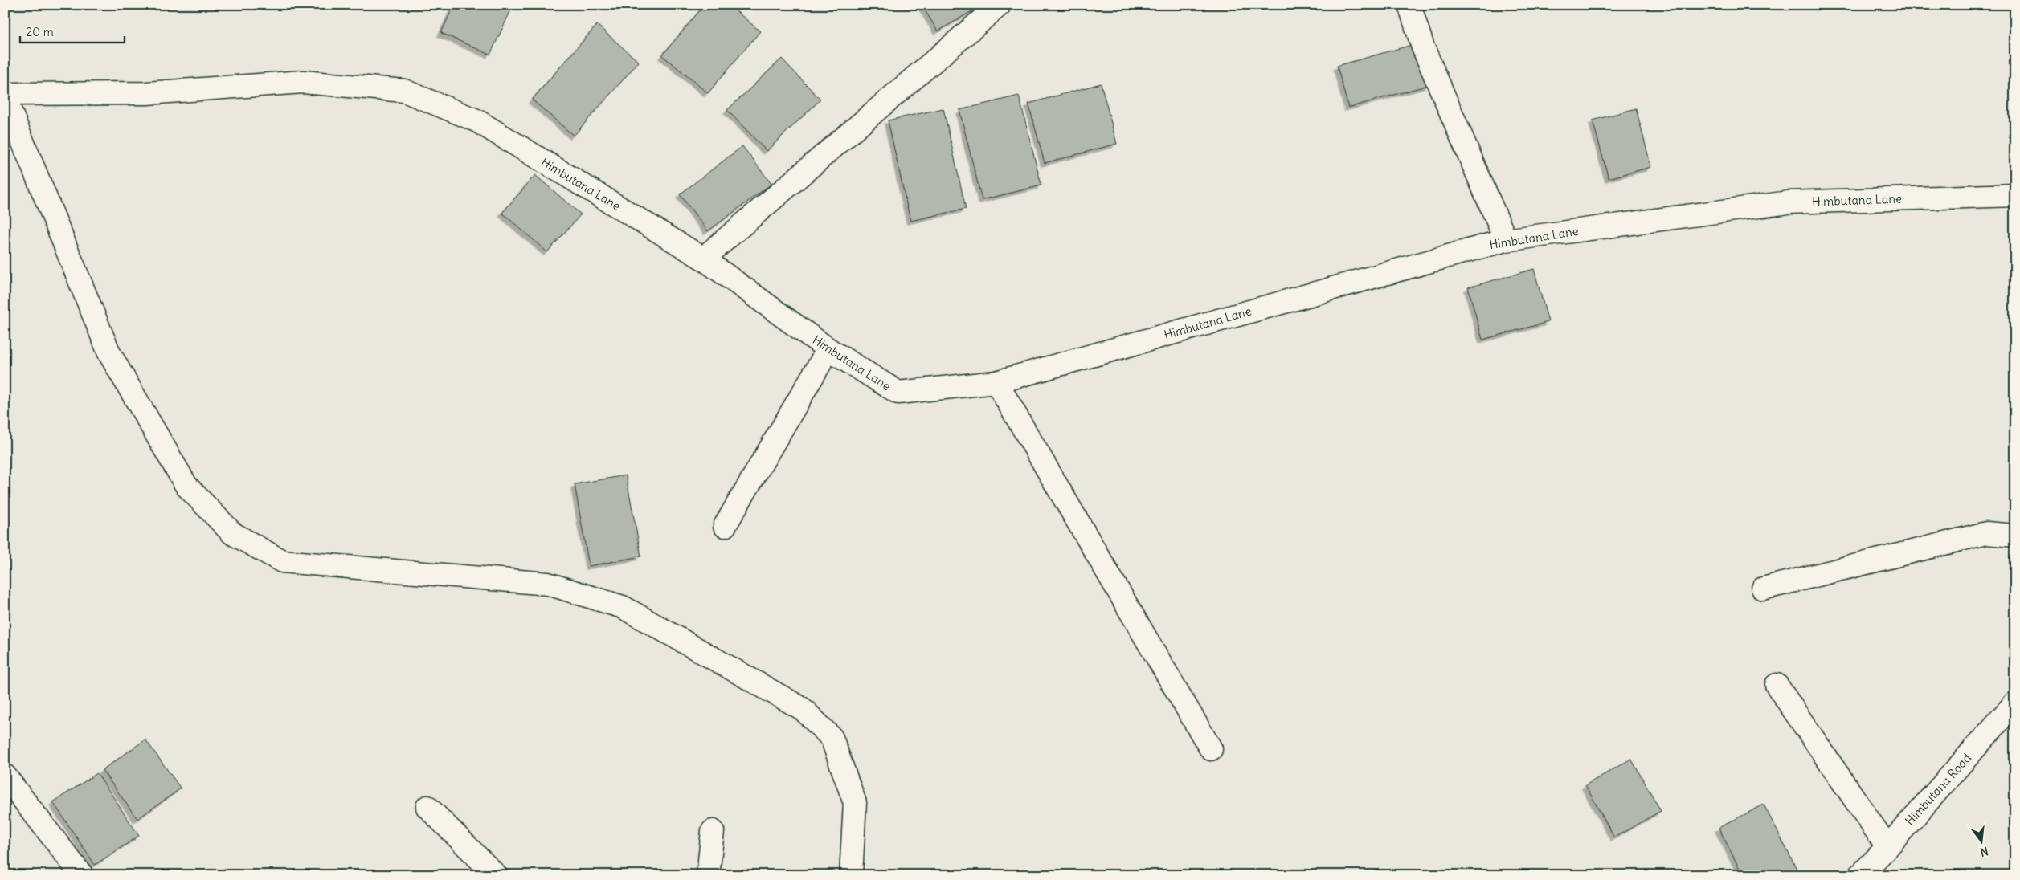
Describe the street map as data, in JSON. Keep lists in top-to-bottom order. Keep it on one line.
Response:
{"streets":{"street":["Himbutana Lane","Himbutana Road"]},"scale_bar":"20 m","north":"bottom"}
